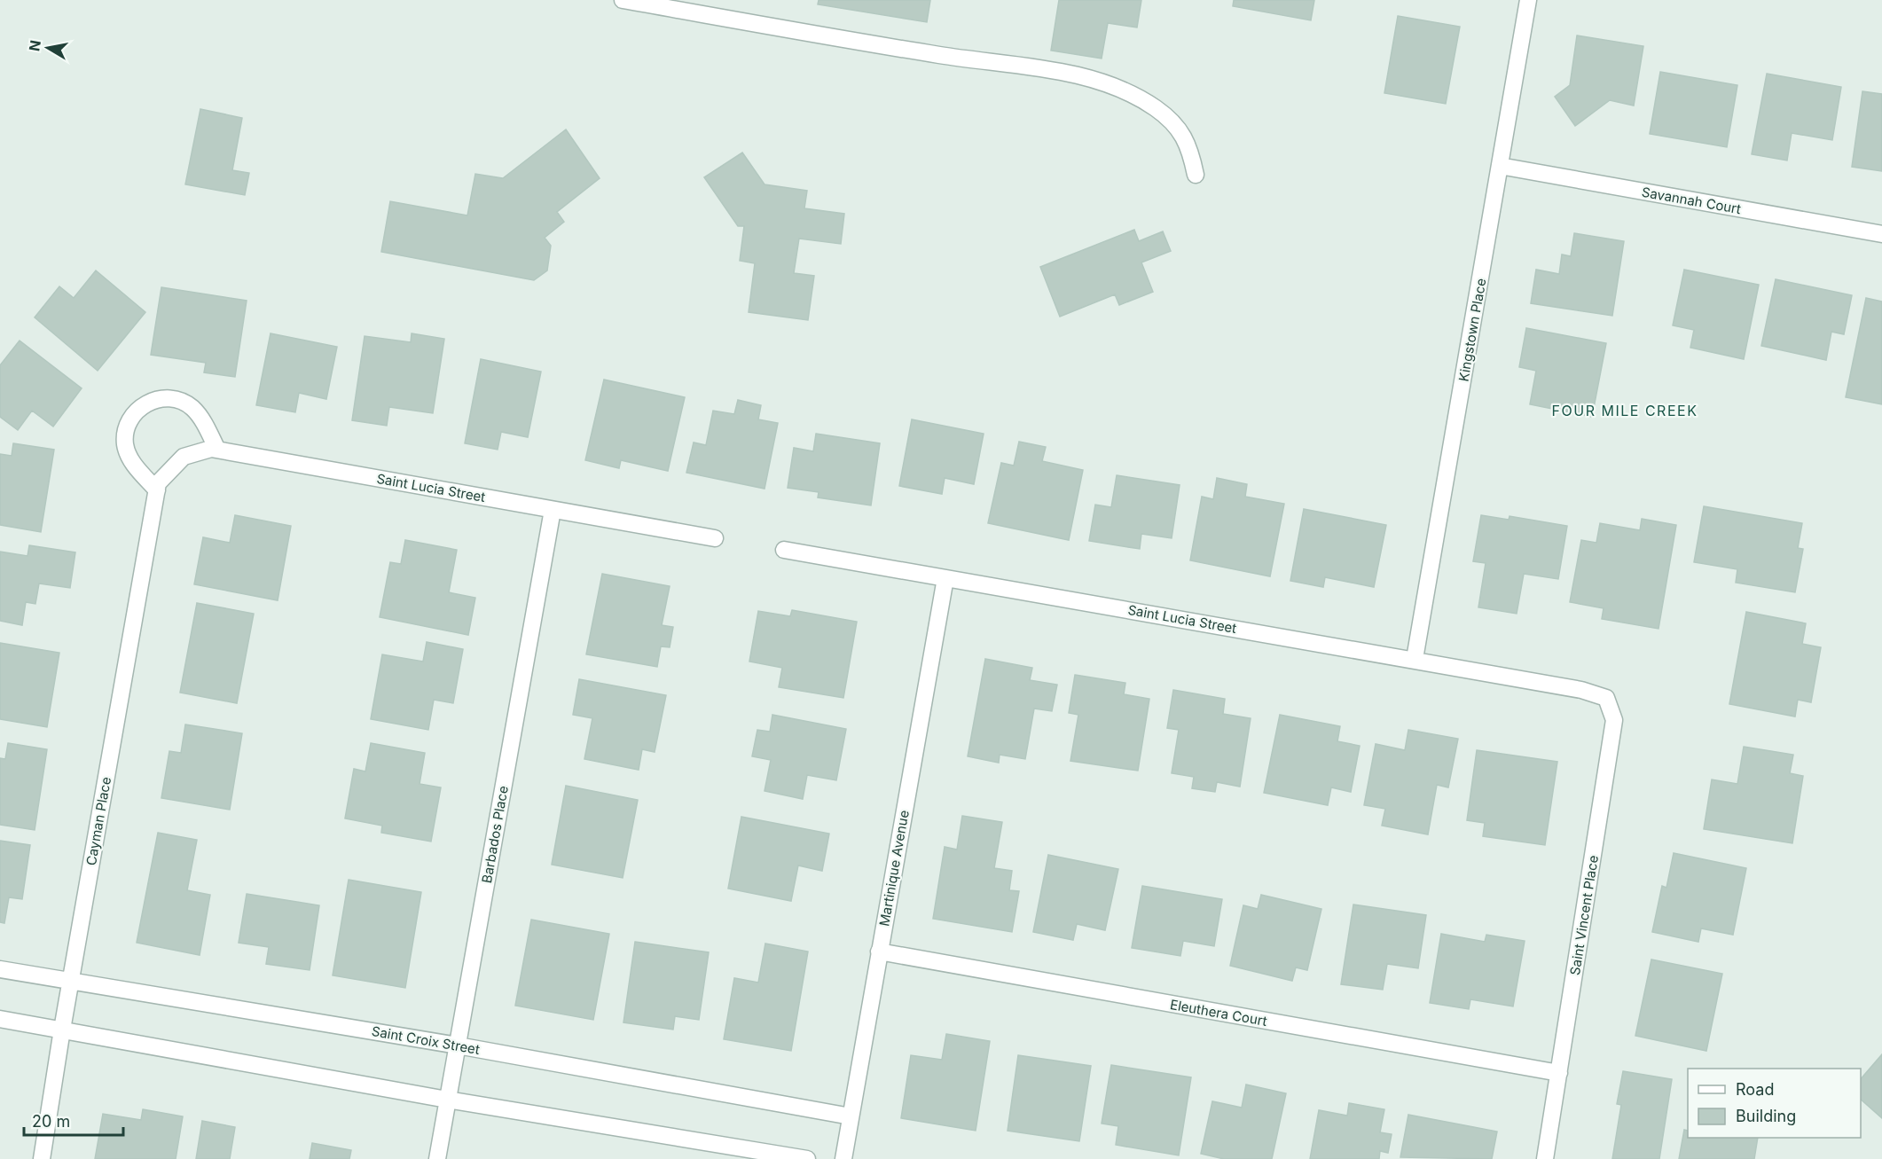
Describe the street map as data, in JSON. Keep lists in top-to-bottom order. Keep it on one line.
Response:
{"streets":{"street":["Savannah Court","Kingstown Place","Saint Lucia Street","Cayman Place","Barbados Place","Martinique Avenue","Saint Vincent Place","Eleuthera Court","Saint Croix Street"]},"crossings":[["Savannah Court","Kingstown Place"],["Kingstown Place","Saint Lucia Street"],["Saint Lucia Street","Cayman Place"],["Saint Lucia Street","Barbados Place"],["Saint Lucia Street","Martinique Avenue"],["Saint Lucia Street","Saint Vincent Place"],["Cayman Place","Saint Croix Street"],["Barbados Place","Saint Croix Street"],["Martinique Avenue","Eleuthera Court"],["Martinique Avenue","Saint Croix Street"],["Saint Vincent Place","Eleuthera Court"]],"districts":["FOUR MILE CREEK"],"legend":["Road","Building"],"scale_bar":"20 m","north":"left"}
